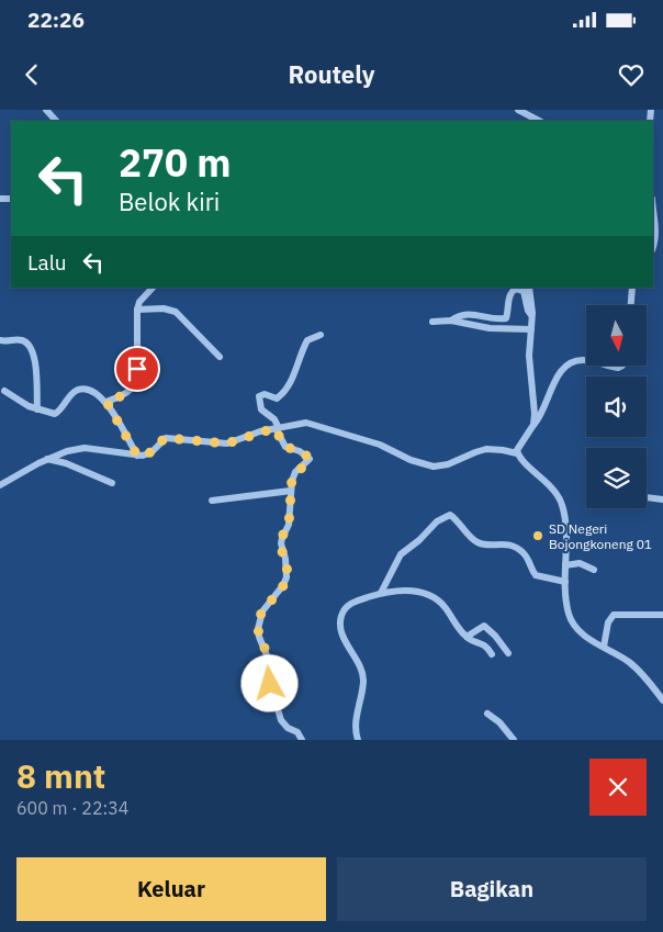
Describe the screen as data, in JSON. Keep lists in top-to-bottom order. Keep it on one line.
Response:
{"places":["SD Negeri Bojongkoneng 01"],"north":"bottom","page":{"status":"22:26","header":"Routely","turn":["270 m","Belok kiri"],"then":"Lalu","heading":["8 mnt","600 m · 22:34"],"buttons":["Keluar","Bagikan"]}}
